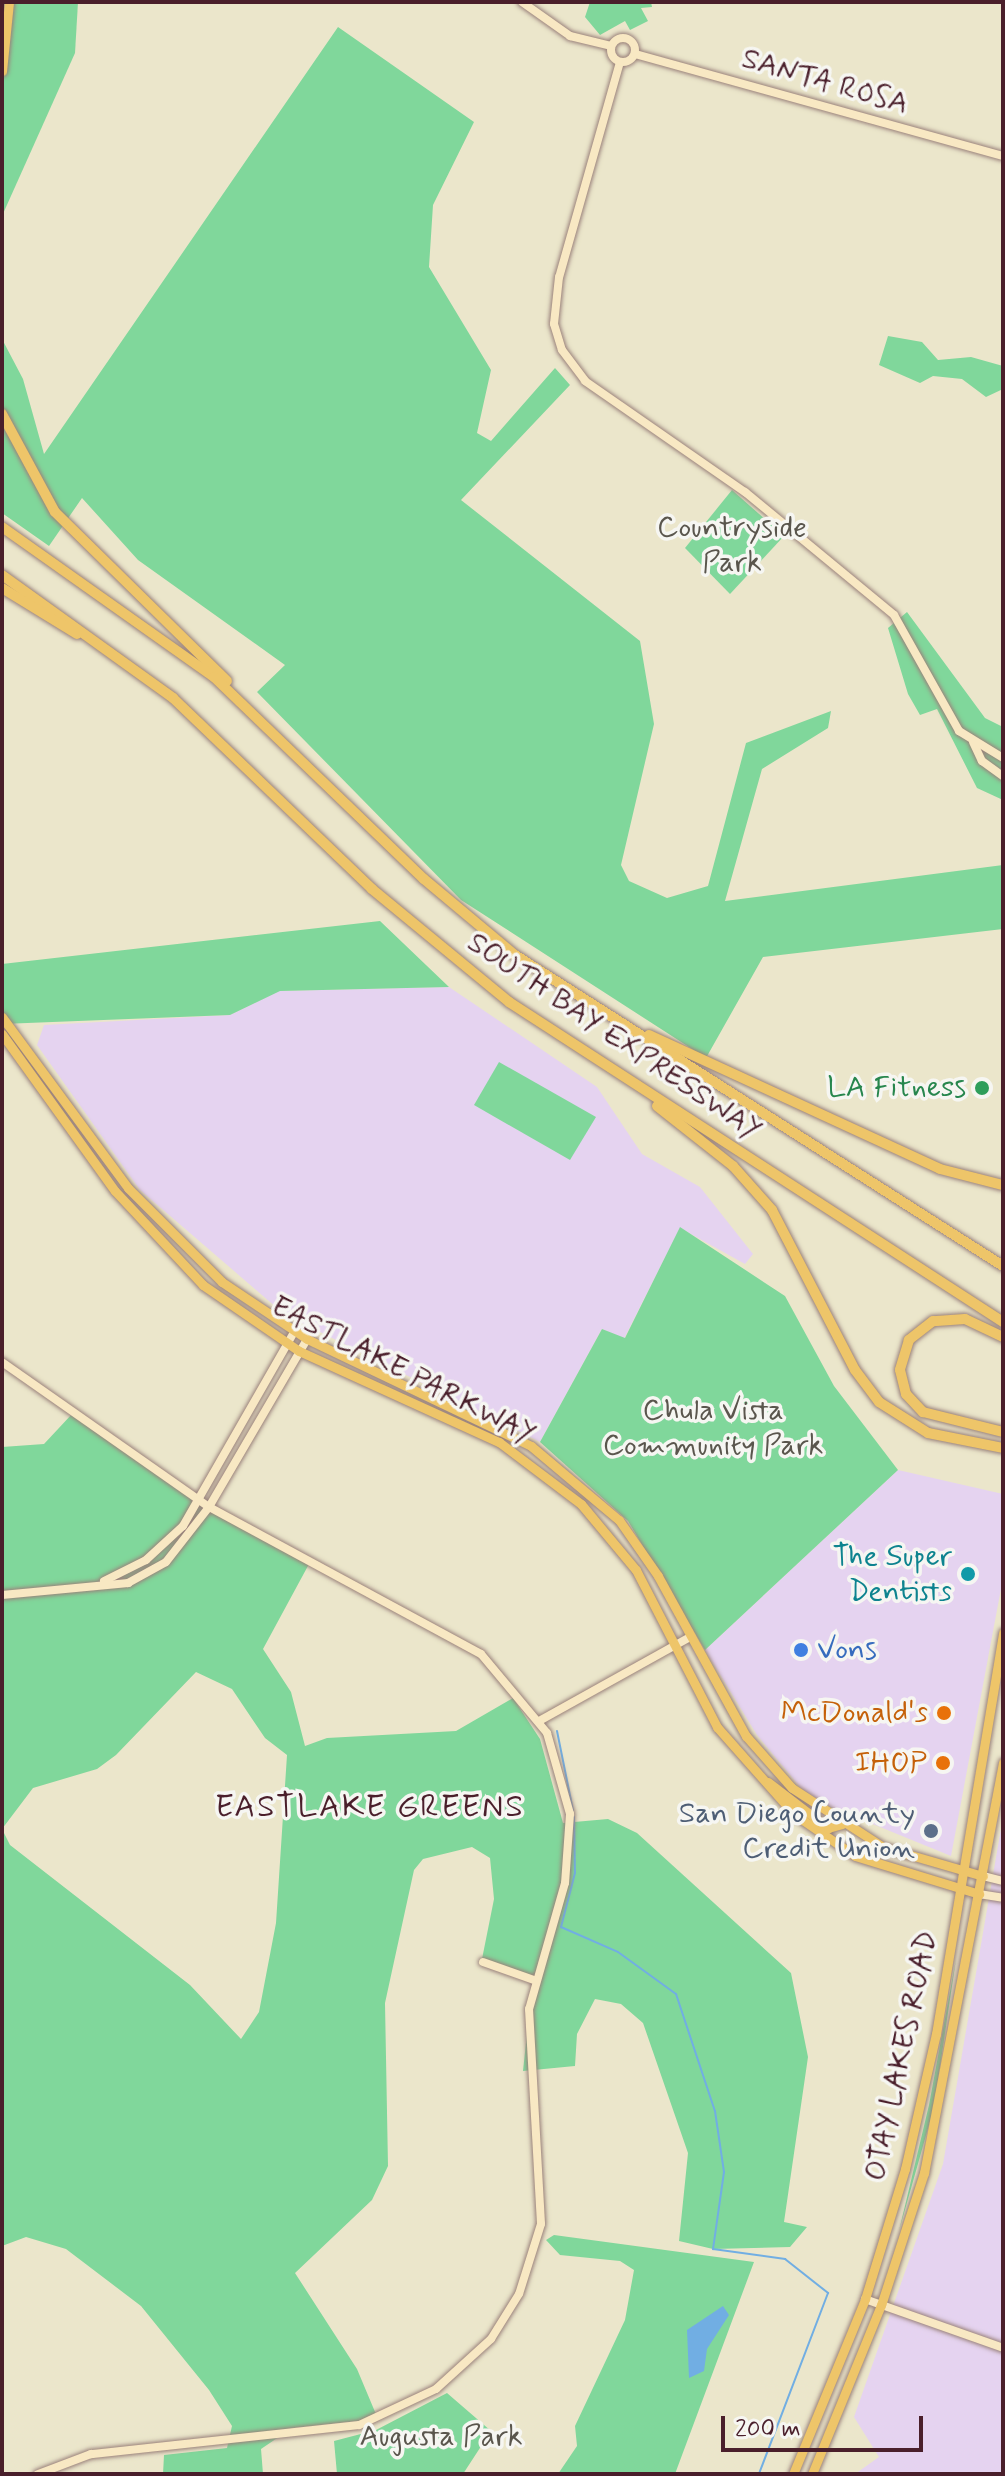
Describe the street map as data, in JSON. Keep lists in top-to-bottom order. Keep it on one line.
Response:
{"streets":{"highway":["SOUTH BAY EXPRESSWAY"],"main road":["EASTLAKE PARKWAY","OTAY LAKES ROAD"],"street":["SANTA ROSA"]},"crossings":[["EASTLAKE PARKWAY","OTAY LAKES ROAD"]],"districts":["EASTLAKE GREENS"],"parks":["Countryside Park","Chula Vista Community Park","Augusta Park"],"places":["LA Fitness","The Super Dentists","Vons","McDonald's","IHOP","San Diego County Credit Union"],"scale_bar":"200 m"}
